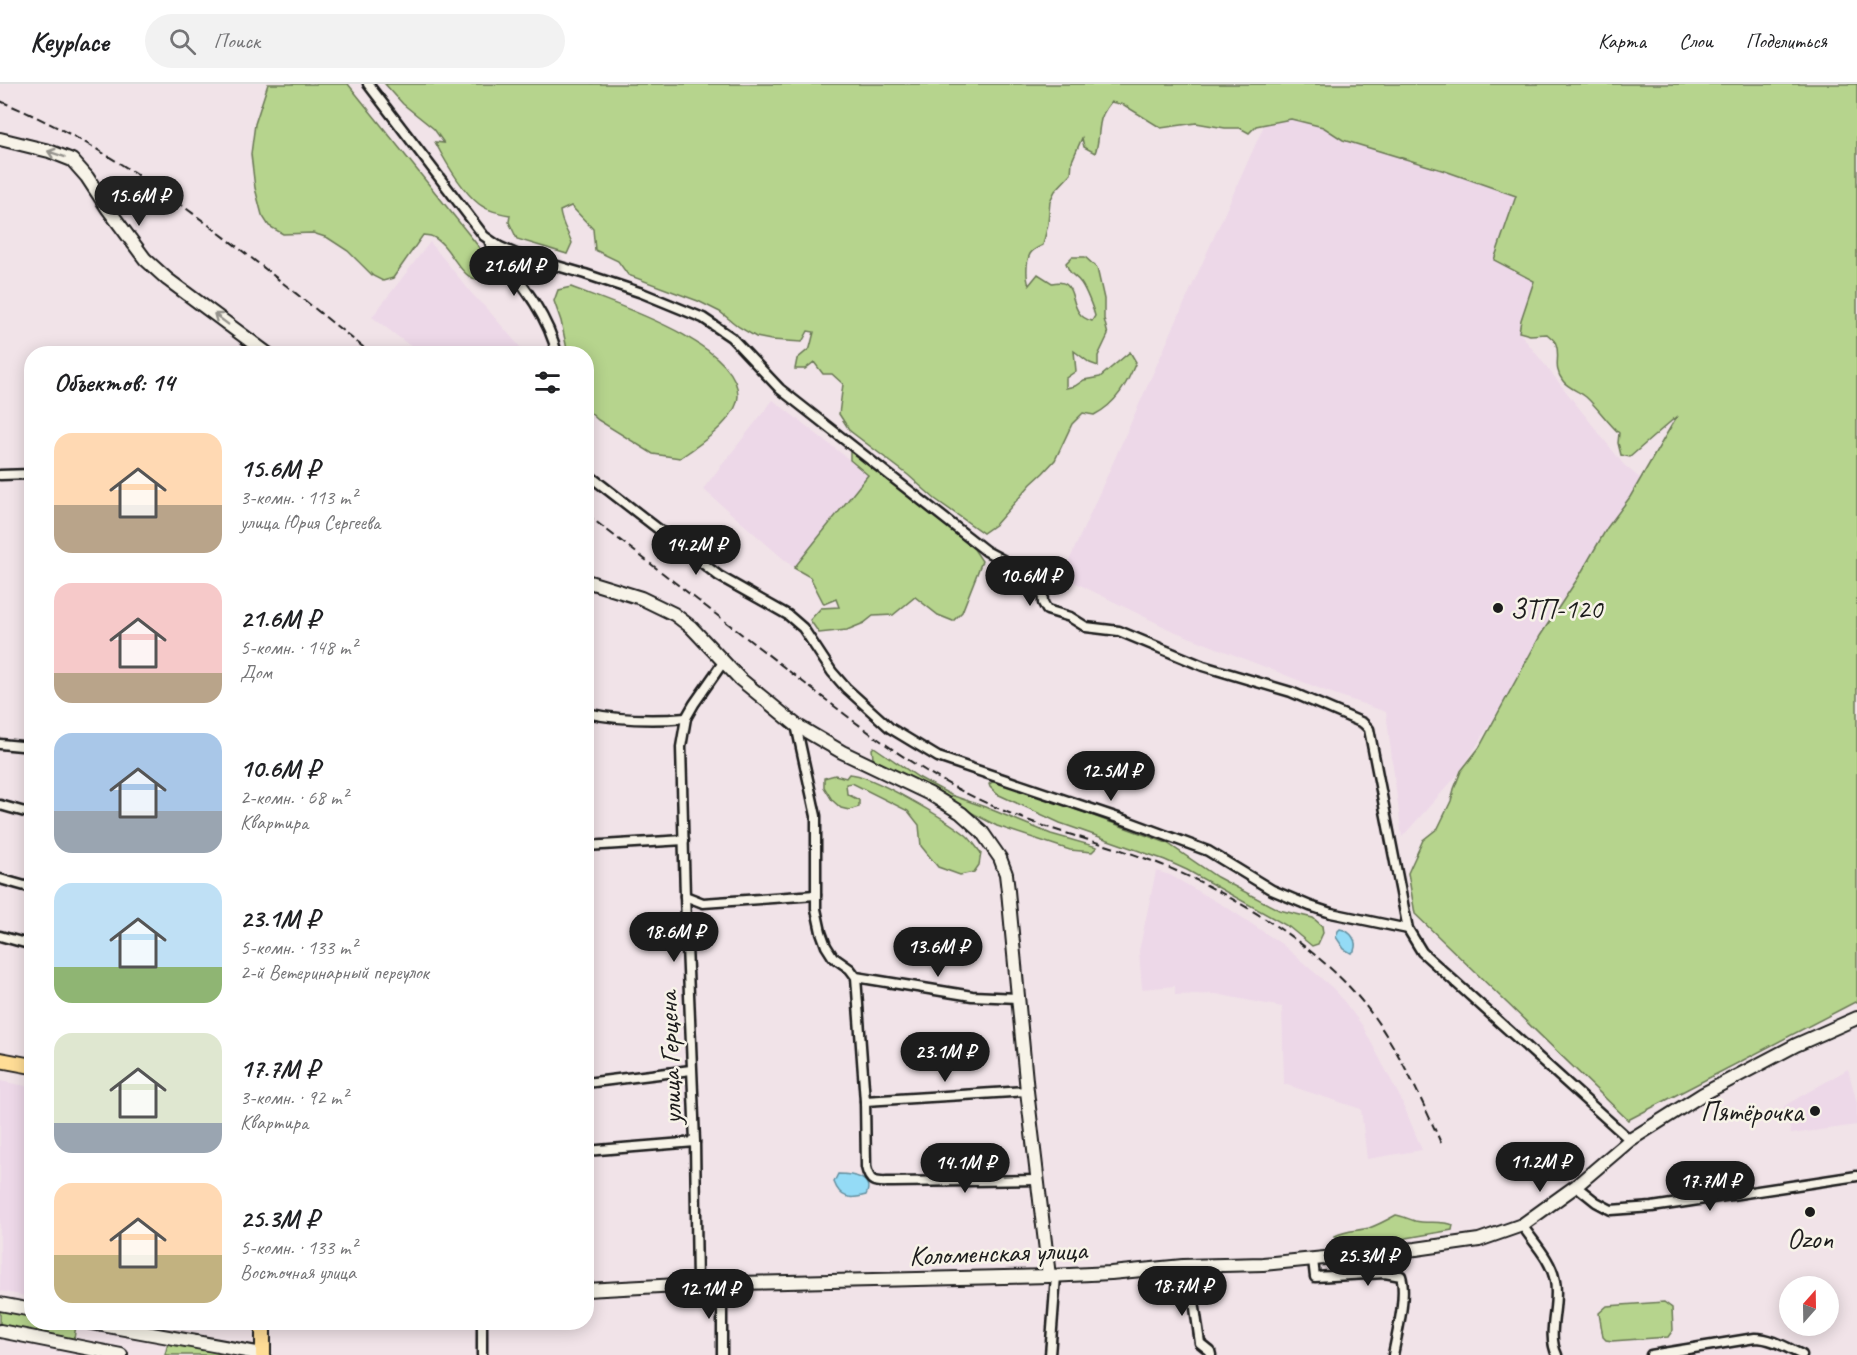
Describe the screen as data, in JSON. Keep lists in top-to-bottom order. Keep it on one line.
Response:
{"streets":{"main road":["Коломенская улица"],"street":["улица Герцена"]},"crossings":[["улица Герцена","Коломенская улица"]],"places":["ЗТП-120","Пятёрочка","Ozon"],"north":"top","page":{"header":"Keyplace","search":"Поиск","nav":["Карта","Слои","Поделиться"],"price":["15.6M ₽","21.6M ₽","14.2M ₽","10.6M ₽","12.5M ₽","18.6M ₽","13.6M ₽","23.1M ₽","11.2M ₽","14.1M ₽","17.7M ₽","25.3M ₽","18.7M ₽","12.1M ₽"],"heading":"Объектов: 14","list":[{"name":"15.6M ₽","note":"3-комн. · 113 m² · улица Юрия Сергеева"},{"name":"21.6M ₽","note":"5-комн. · 148 m² · Дом"},{"name":"10.6M ₽","note":"2-комн. · 68 m² · Квартира"},{"name":"23.1M ₽","note":"5-комн. · 133 m² · 2-й Ветеринарный переулок"},{"name":"17.7M ₽","note":"3-комн. · 92 m² · Квартира"},{"name":"25.3M ₽","note":"5-комн. · 133 m² · Восточная улица"}]}}
